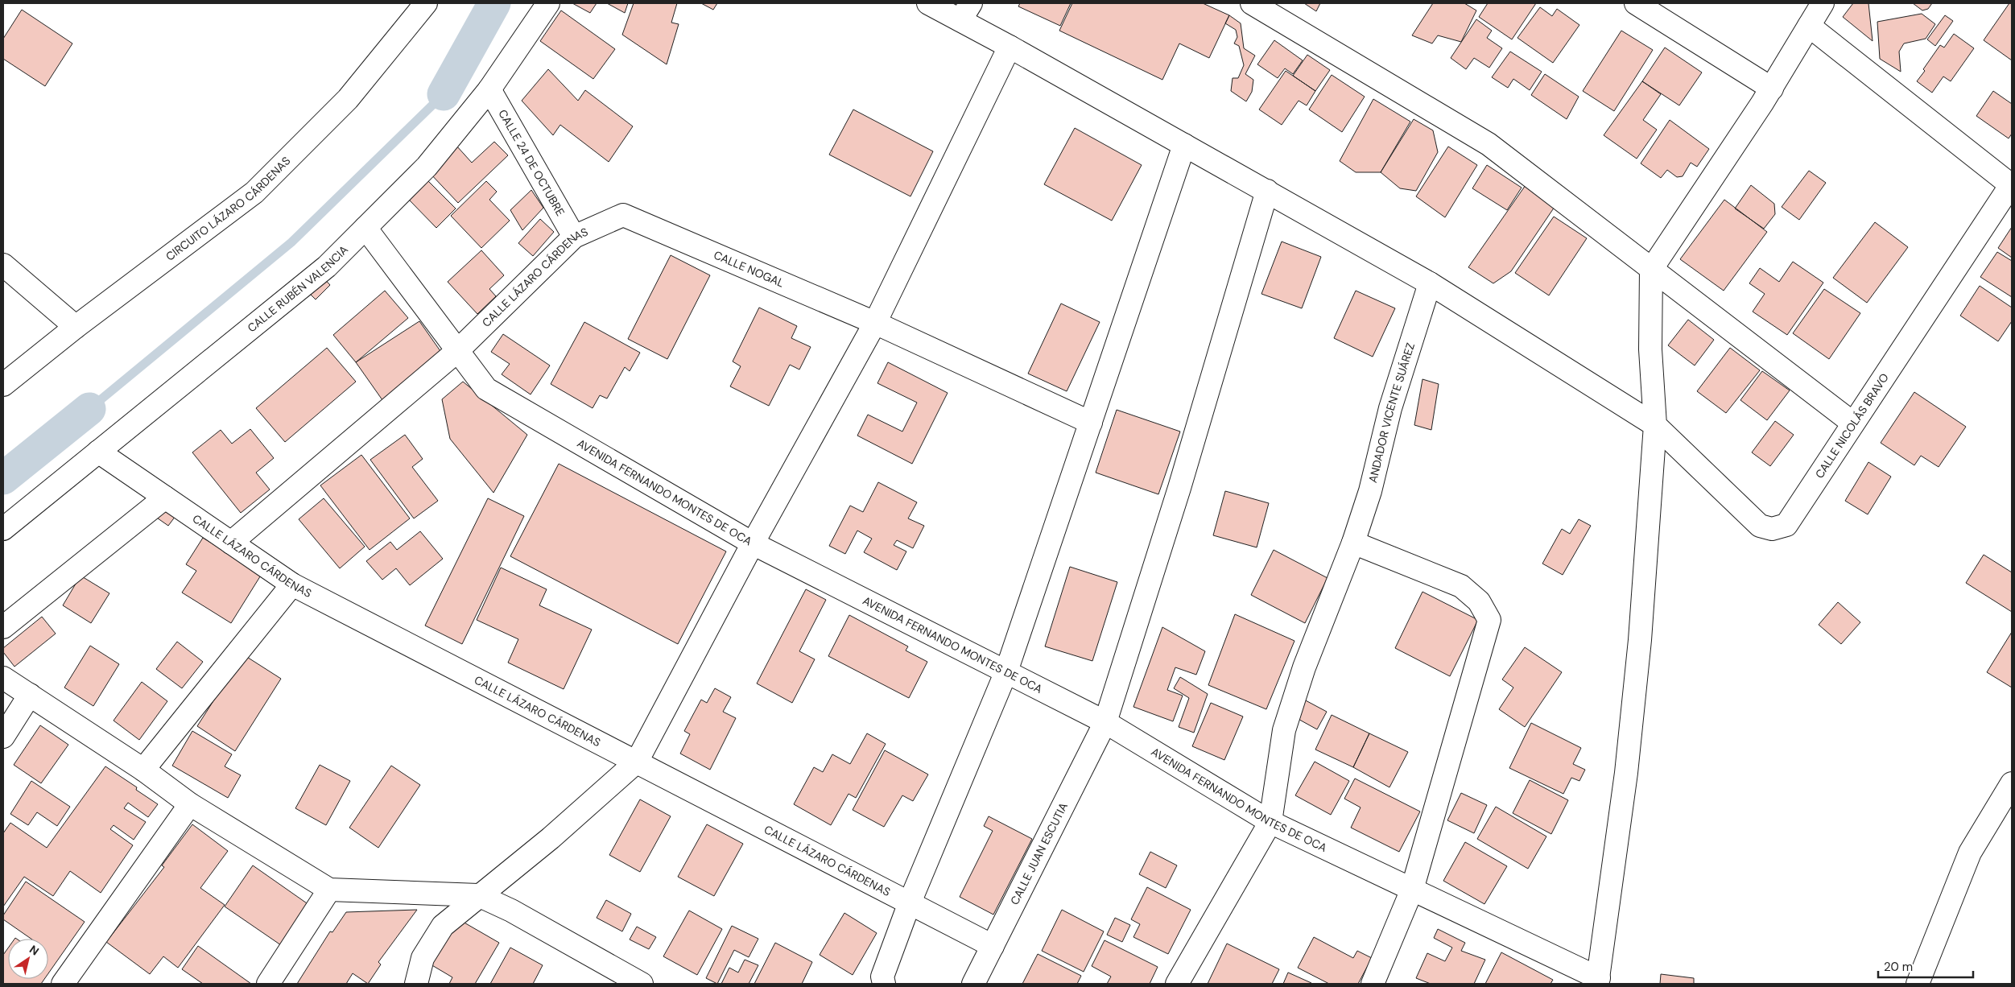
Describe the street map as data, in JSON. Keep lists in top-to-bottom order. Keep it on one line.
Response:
{"streets":{"street":["CALLE 24 DE OCTUBRE","CIRCUITO LÁZARO CÁRDENAS","CALLE NOGAL","CALLE LÁZARO CÁRDENAS","CALLE RUBÉN VALENCIA","ANDADOR VICENTE SUÁREZ","CALLE NICOLÁS BRAVO","AVENIDA FERNANDO MONTES DE OCA","CALLE JUAN ESCUTIA"]},"crossings":[["CALLE 24 DE OCTUBRE","CALLE LÁZARO CÁRDENAS"],["CALLE 24 DE OCTUBRE","CALLE RUBÉN VALENCIA"],["CALLE NOGAL","CALLE LÁZARO CÁRDENAS"],["CALLE LÁZARO CÁRDENAS","CALLE RUBÉN VALENCIA"],["CALLE LÁZARO CÁRDENAS","AVENIDA FERNANDO MONTES DE OCA"],["CALLE LÁZARO CÁRDENAS","CALLE JUAN ESCUTIA"],["CALLE RUBÉN VALENCIA","AVENIDA FERNANDO MONTES DE OCA"],["ANDADOR VICENTE SUÁREZ","CALLE NICOLÁS BRAVO"],["ANDADOR VICENTE SUÁREZ","AVENIDA FERNANDO MONTES DE OCA"],["CALLE NICOLÁS BRAVO","CALLE JUAN ESCUTIA"],["AVENIDA FERNANDO MONTES DE OCA","CALLE JUAN ESCUTIA"]],"scale_bar":"20 m","north":"top right"}
